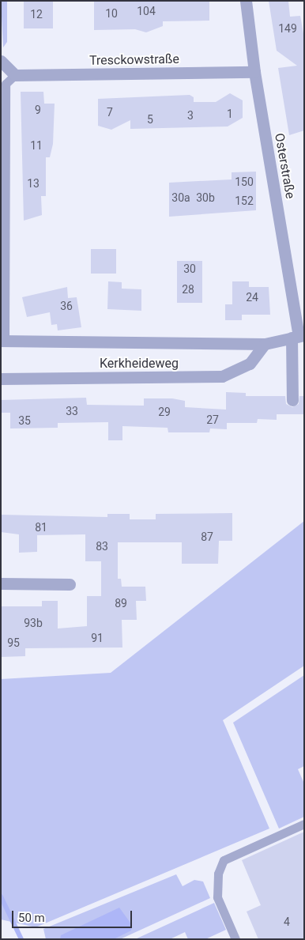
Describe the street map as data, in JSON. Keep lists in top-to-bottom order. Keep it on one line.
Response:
{"streets":{"street":["Tresckowstraße","Osterstraße","Kerkheideweg"]},"crossings":[["Tresckowstraße","Osterstraße"],["Osterstraße","Kerkheideweg"]],"house_numbers":["104","10","12","149","9","7","1","3","5","11","150","13","30a","30b","152","30","28","24","36","33","29","27","35","81","87","83","89","93b","91","95","4"],"scale_bar":"50 m"}
